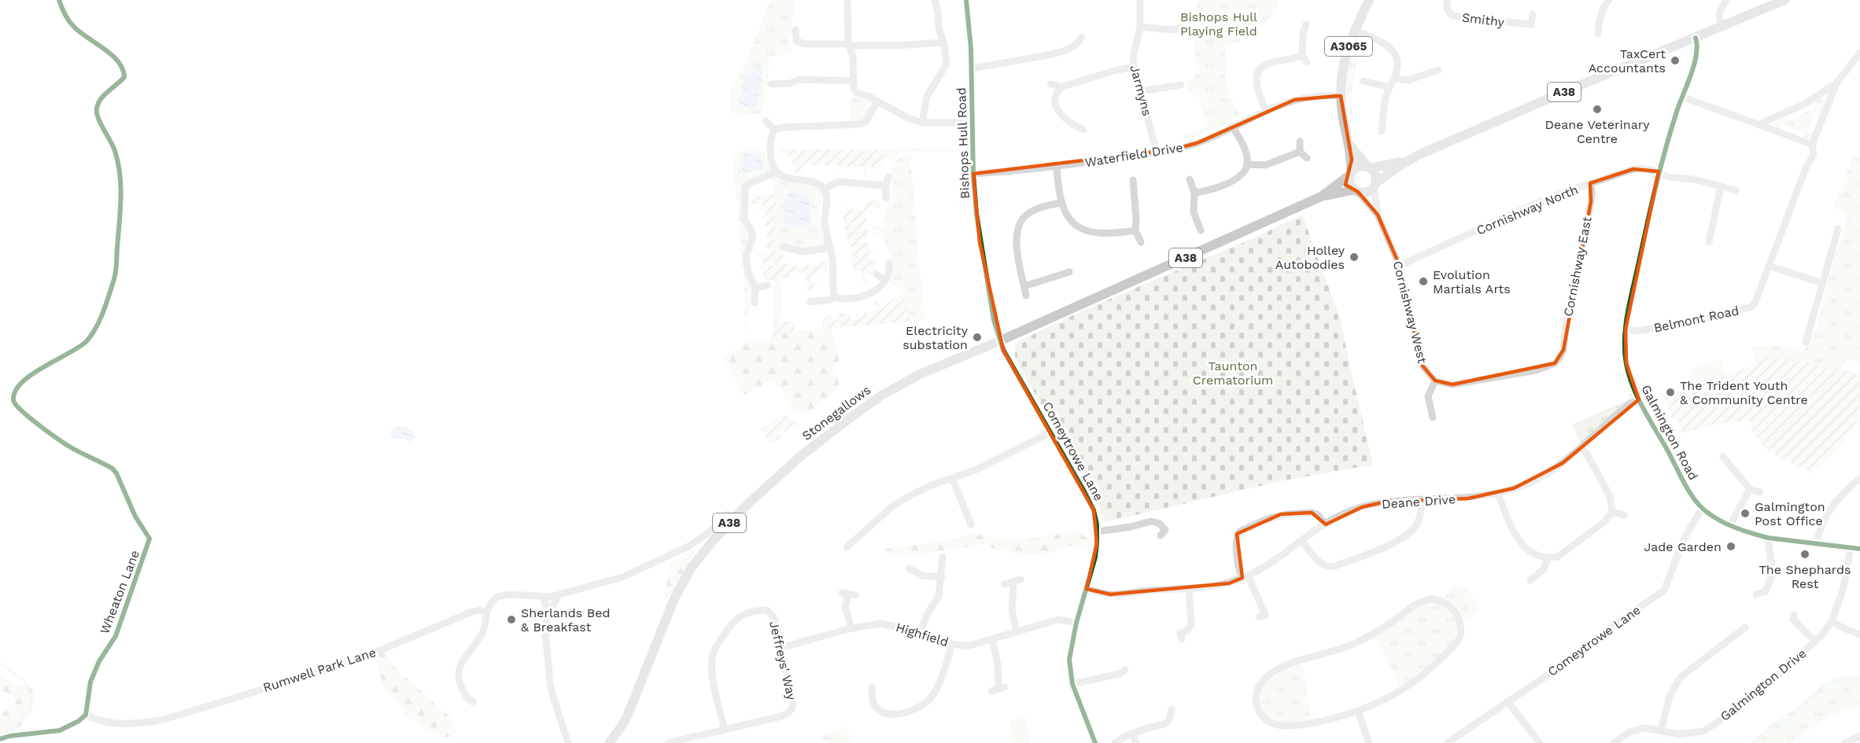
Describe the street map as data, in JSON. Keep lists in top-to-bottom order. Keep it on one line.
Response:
{"streets":{"main road":["A3065","A38","Stonegallows"],"street":["Smithy","Jarmyns","Bishops Hull Road","Waterfield Drive","Cornishway North","Cornishway East","Cornishway West","Belmont Road","Galmington Road","Comeytrowe Lane","Deane Drive","Wheaton Lane","Highfield","Jeffreys' Way","Rumwell Park Lane","Galmington Drive"]},"crossings":[["A3065","A38"],["A3065","Waterfield Drive"],["A3065","Cornishway West"],["Jarmyns","Waterfield Drive"],["A38","Bishops Hull Road"],["A38","Cornishway West"],["A38","Stonegallows"],["A38","Galmington Road"],["A38","Comeytrowe Lane"],["Bishops Hull Road","Waterfield Drive"],["Bishops Hull Road","Stonegallows"],["Bishops Hull Road","Comeytrowe Lane"],["Cornishway North","Cornishway East"],["Cornishway North","Cornishway West"],["Cornishway North","Galmington Road"],["Cornishway East","Cornishway West"],["Belmont Road","Galmington Road"],["Stonegallows","Comeytrowe Lane"],["Galmington Road","Comeytrowe Lane"],["Galmington Road","Deane Drive"],["Galmington Road","Galmington Drive"],["Comeytrowe Lane","Deane Drive"],["Comeytrowe Lane","Highfield"],["Wheaton Lane","Rumwell Park Lane"],["Highfield","Jeffreys' Way"]],"parks":["Bishops Hull Playing Field","Taunton Crematorium"],"places":["TaxCert Accountants","Deane Veterinary Centre","Holley Autobodies","Evolution Martials Arts","Electricity substation","The Trident Youth & Community Centre","Galmington Post Office","Jade Garden","The Shephards Rest","Sherlands Bed & Breakfast"]}
